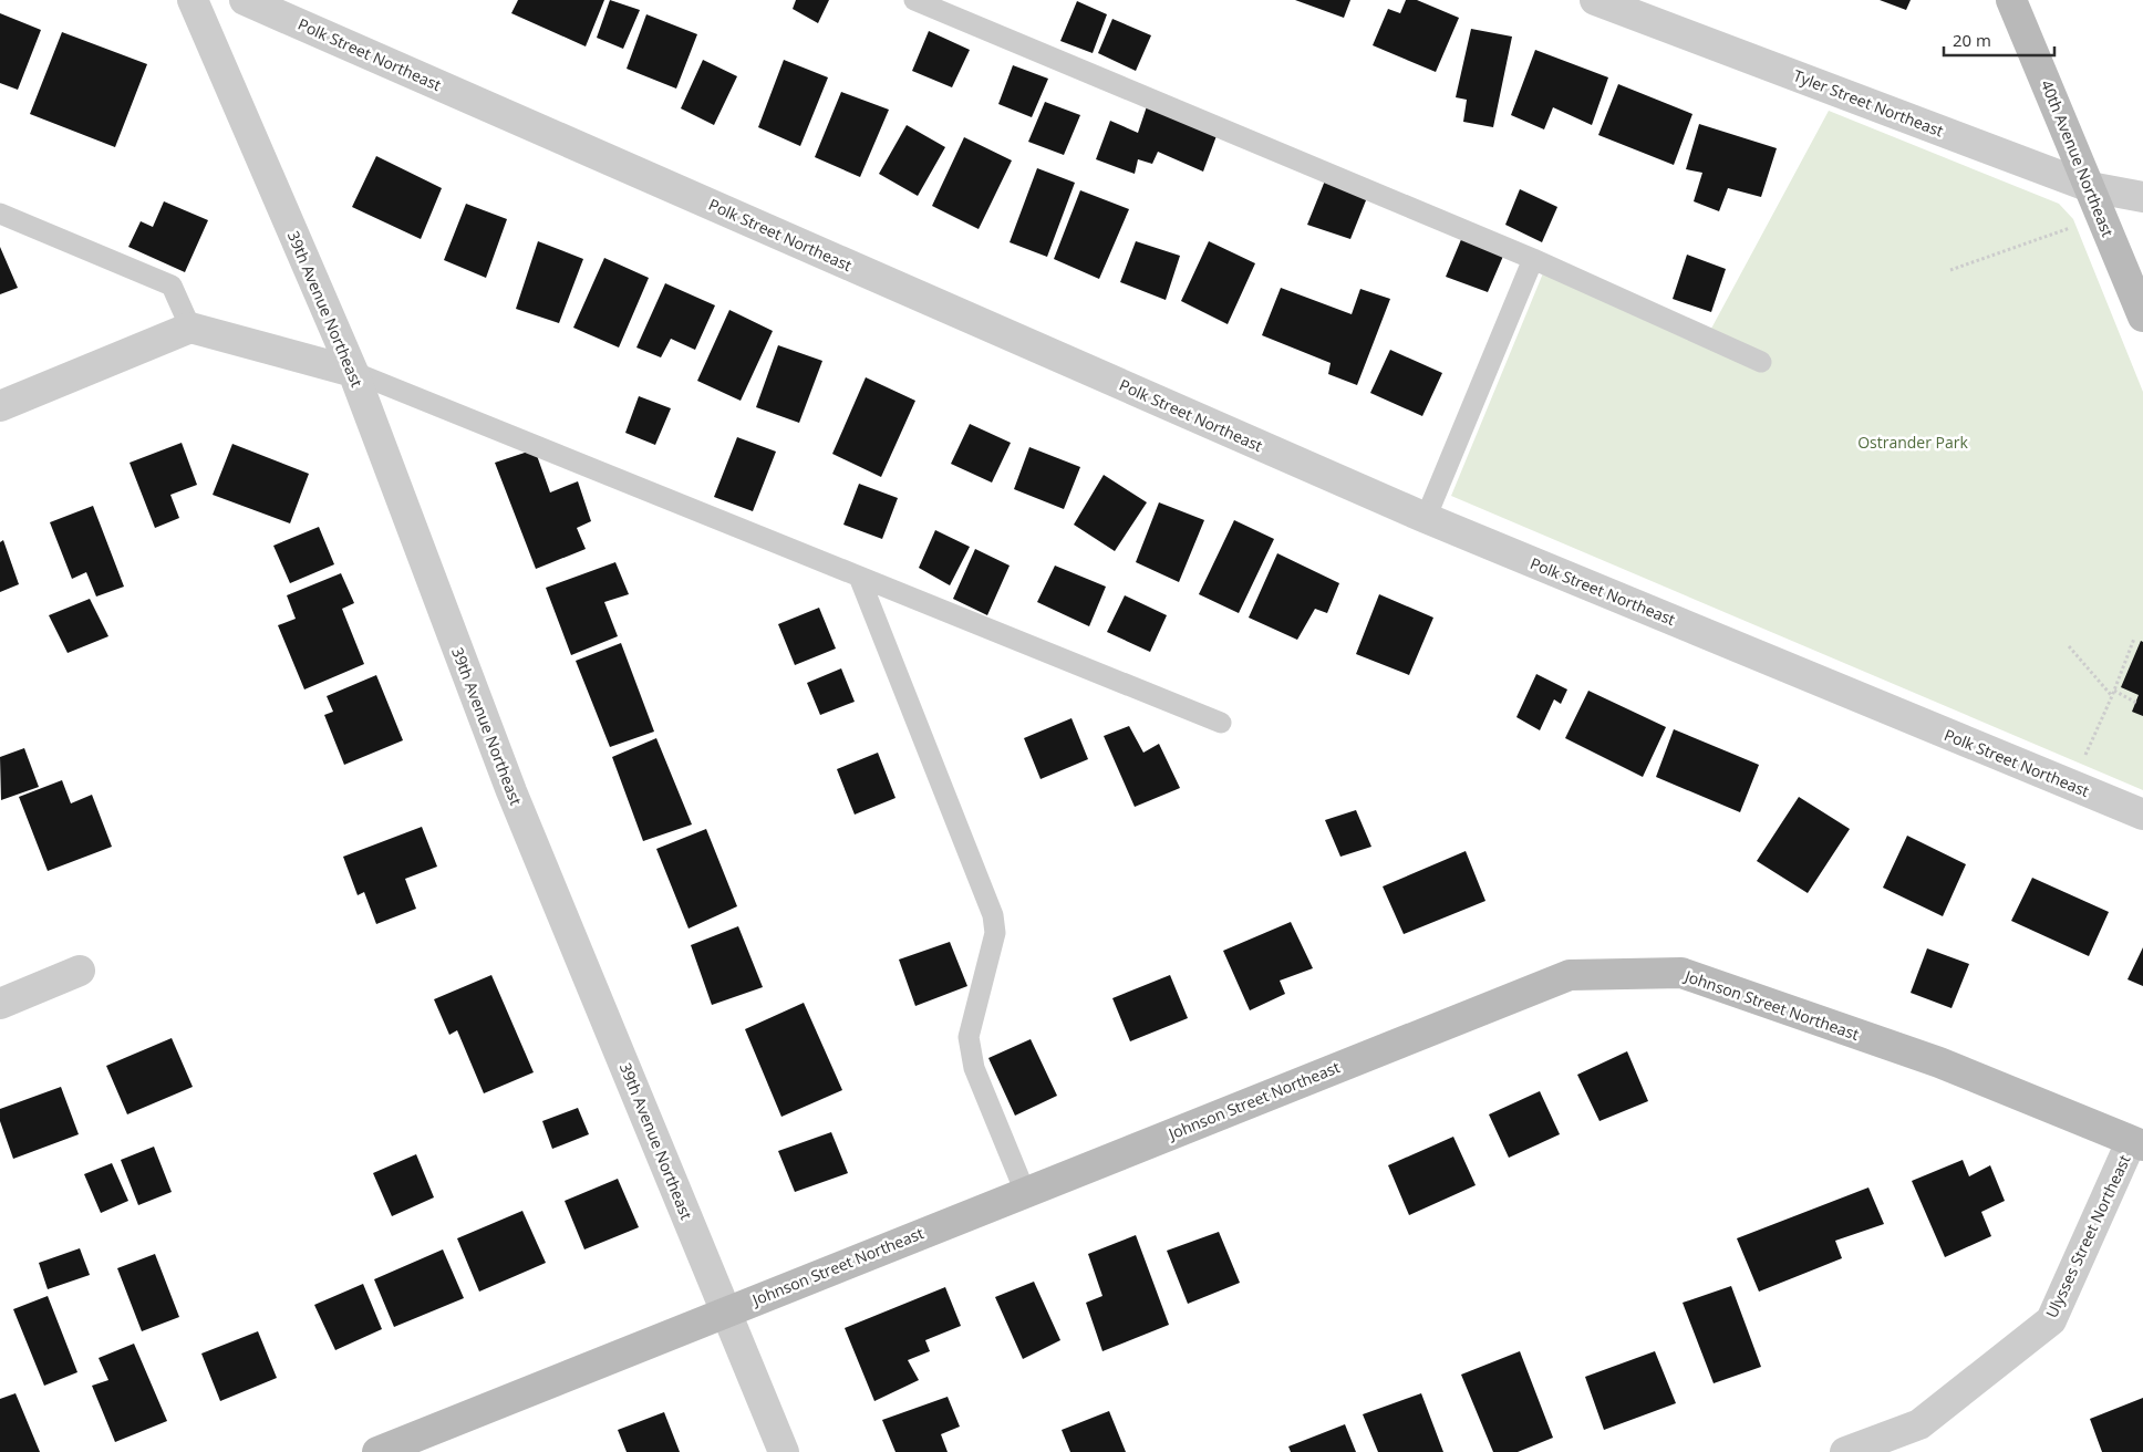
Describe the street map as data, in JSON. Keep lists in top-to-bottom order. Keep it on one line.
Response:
{"streets":{"street":["Polk Street Northeast","Tyler Street Northeast","40th Avenue Northeast","39th Avenue Northeast","Johnson Street Northeast","Ulysses Street Northeast"]},"crossings":[["Tyler Street Northeast","40th Avenue Northeast"],["39th Avenue Northeast","Johnson Street Northeast"],["Johnson Street Northeast","Ulysses Street Northeast"]],"parks":["Ostrander Park"],"scale_bar":"20 m"}
